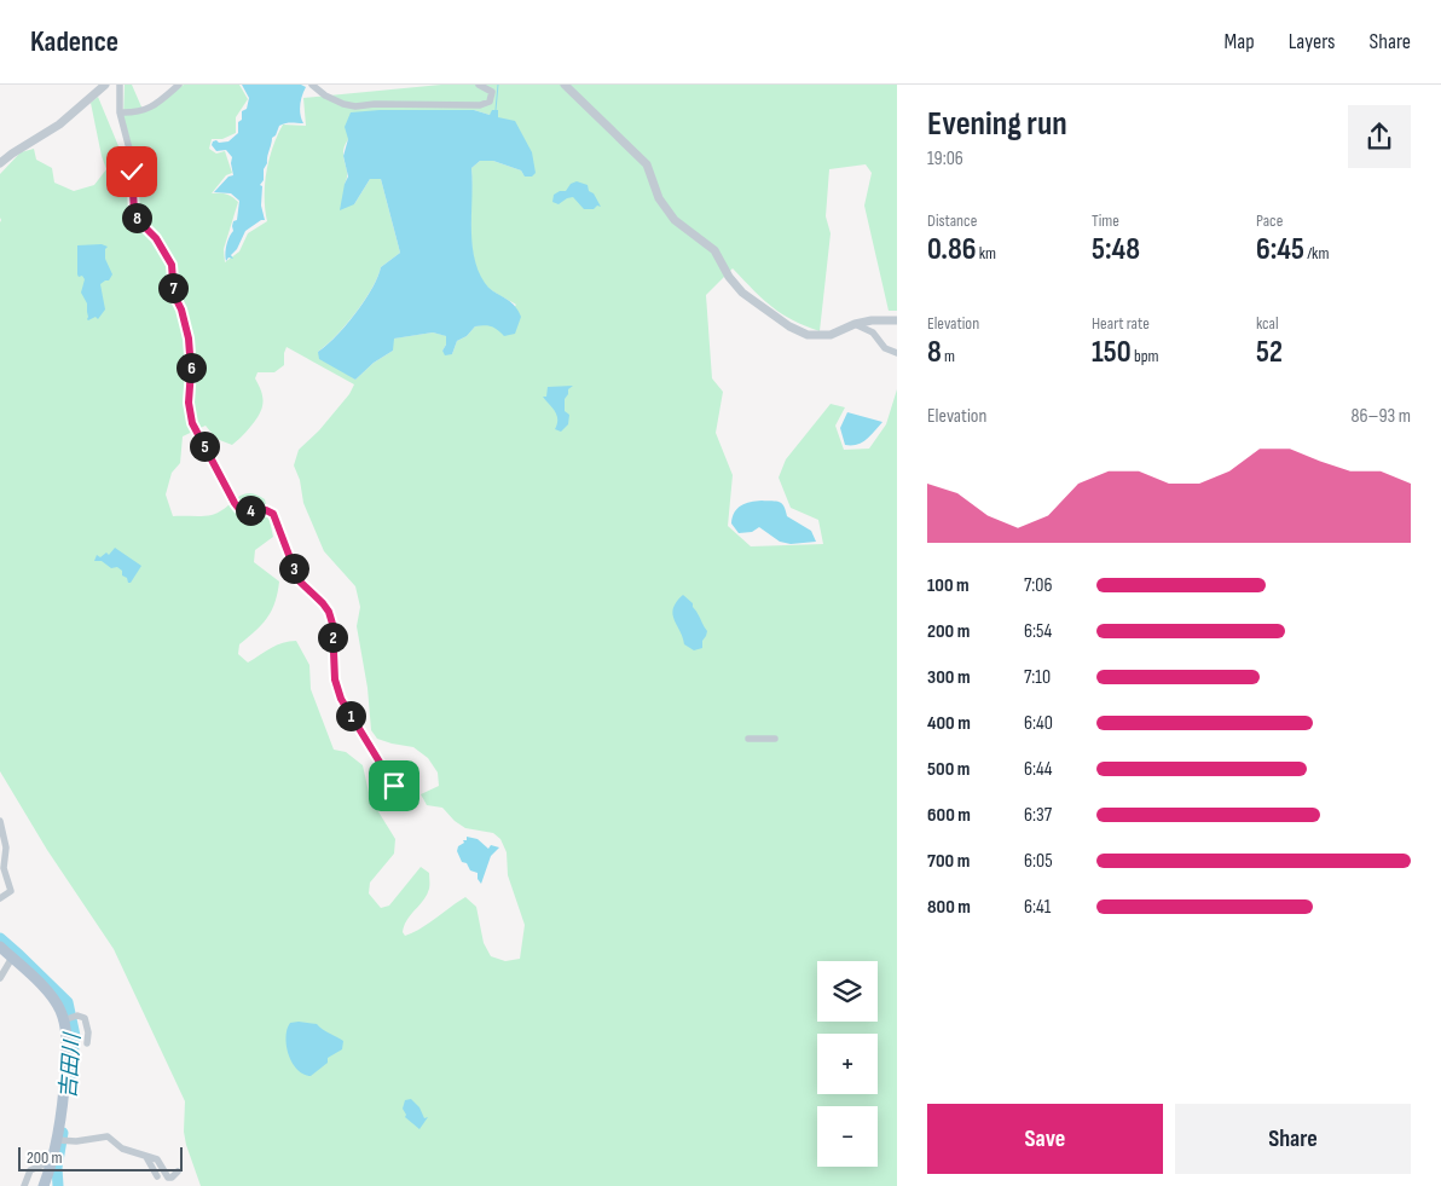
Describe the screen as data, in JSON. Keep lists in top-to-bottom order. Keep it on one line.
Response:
{"water":["吉田川"],"scale_bar":"200 m","page":{"header":"Kadence","nav":["Map","Layers","Share"],"heading":["Evening run","19:06"],"stats":[["Distance","0.86 km"],["Time","5:48"],["Pace","6:45 /km"],["Elevation","8 m"],["Heart rate","150 bpm"],["kcal","52"]],"pins":["8","7","6","5","4","3","2","1"],"chart":["Elevation","86–93 m"],"list":[{"name":"100 m","note":"7:06"},{"name":"200 m","note":"6:54"},{"name":"300 m","note":"7:10"},{"name":"400 m","note":"6:40"},{"name":"500 m","note":"6:44"},{"name":"600 m","note":"6:37"},{"name":"700 m","note":"6:05"},{"name":"800 m","note":"6:41"}],"map_buttons":["+","−"],"buttons":["Save","Share"],"scale":"200 m"}}
